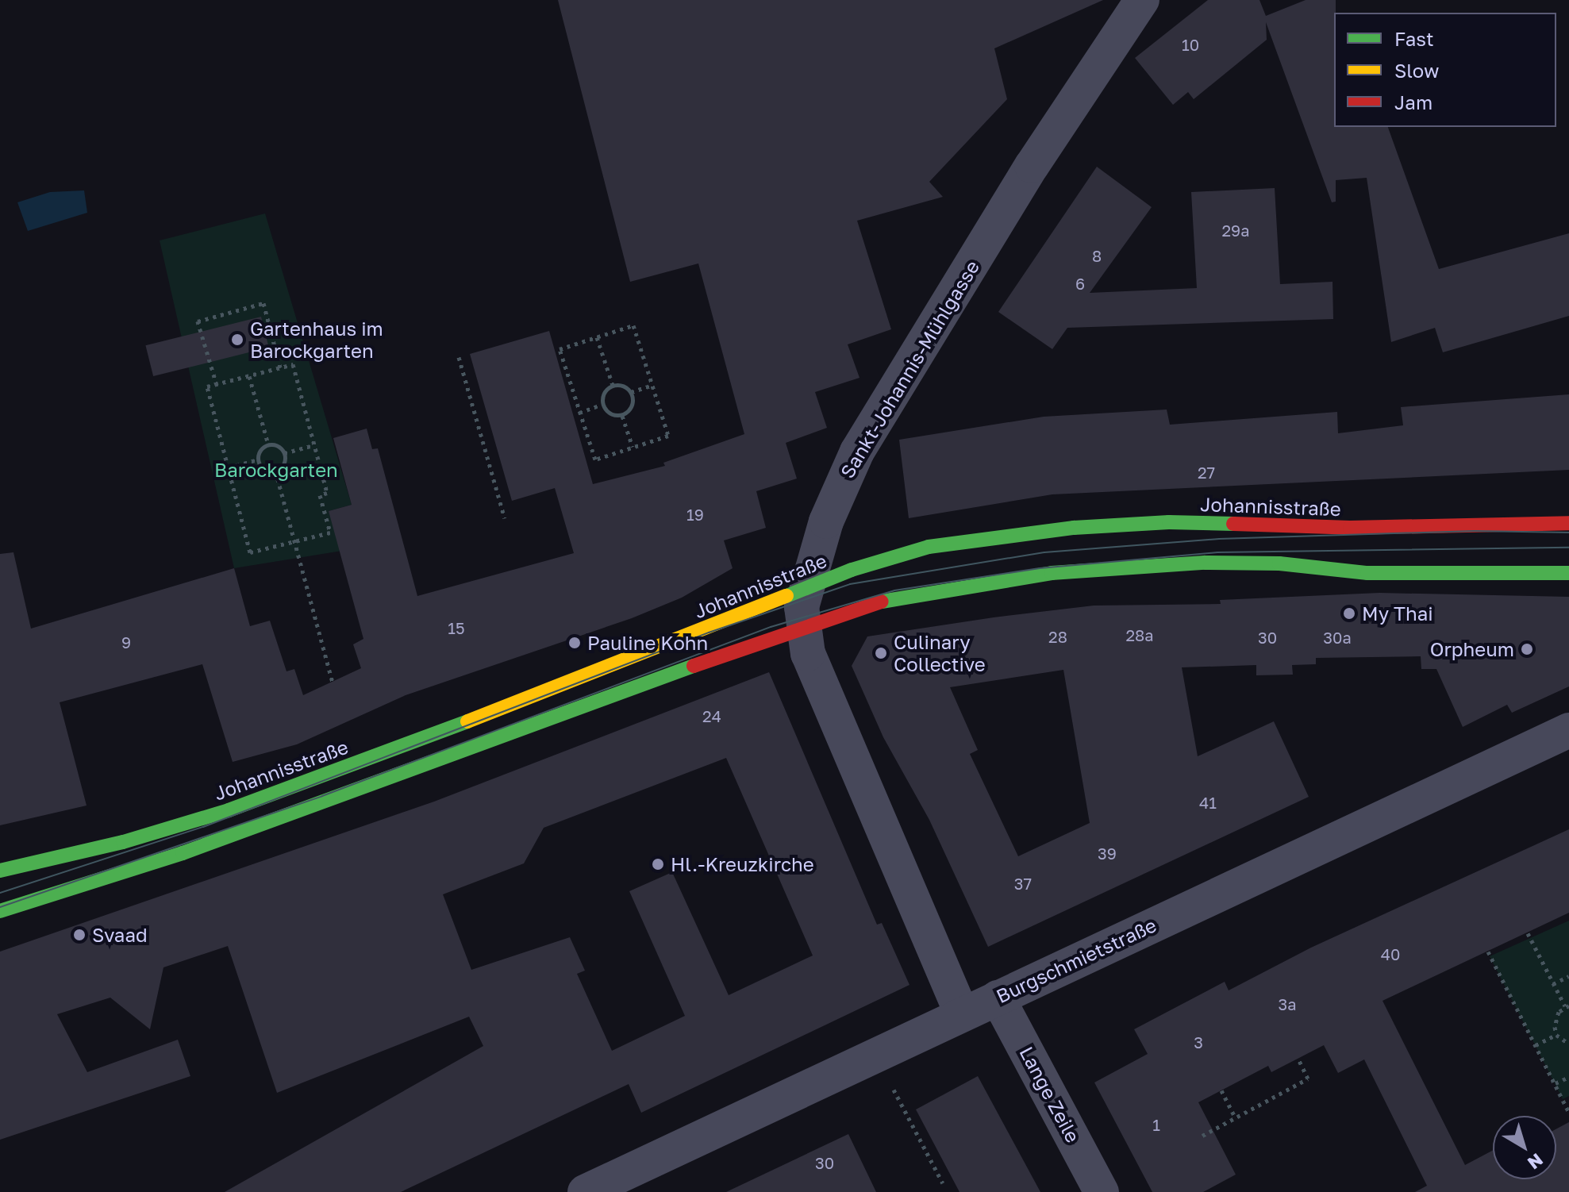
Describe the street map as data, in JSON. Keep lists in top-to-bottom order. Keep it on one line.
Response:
{"streets":{"main road":["Johannisstraße"],"street":["Sankt-Johannis-Mühlgasse","Burgschmietstraße","Lange Zeile"]},"crossings":[["Sankt-Johannis-Mühlgasse","Johannisstraße"],["Sankt-Johannis-Mühlgasse","Burgschmietstraße"],["Burgschmietstraße","Lange Zeile"]],"parks":["Barockgarten"],"places":["Gartenhaus im Barockgarten","My Thai","Pauline Kohn","Orpheum","Culinary Collective","Hl.-Kreuzkirche","Svaad"],"house_numbers":["10","29a","8","6","27","19","15","28a","28","30","30a","9","24","41","39","37","40","3a","3","1","30"],"legend":["Fast","Slow","Jam"],"north":"bottom right"}
